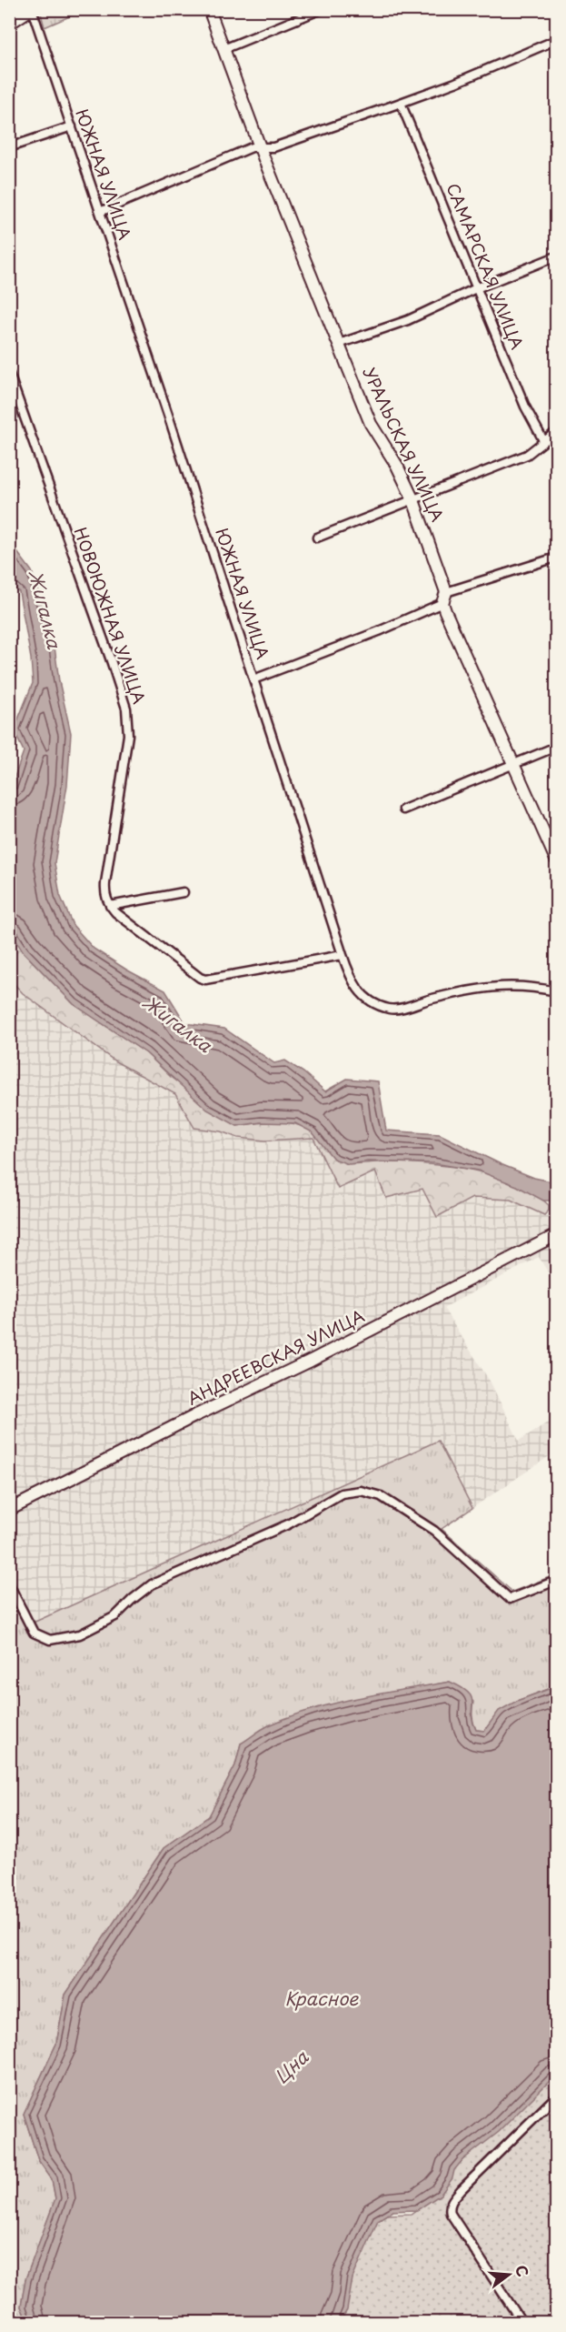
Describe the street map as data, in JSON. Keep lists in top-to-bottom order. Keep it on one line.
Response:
{"streets":{"street":["ЮЖНАЯ УЛИЦА","САМАРСКАЯ УЛИЦА","УРАЛЬСКАЯ УЛИЦА","НОВОЮЖНАЯ УЛИЦА","АНДРЕЕВСКАЯ УЛИЦА"]},"water":["Жигалка","Красное","Цна"],"north":"right"}
